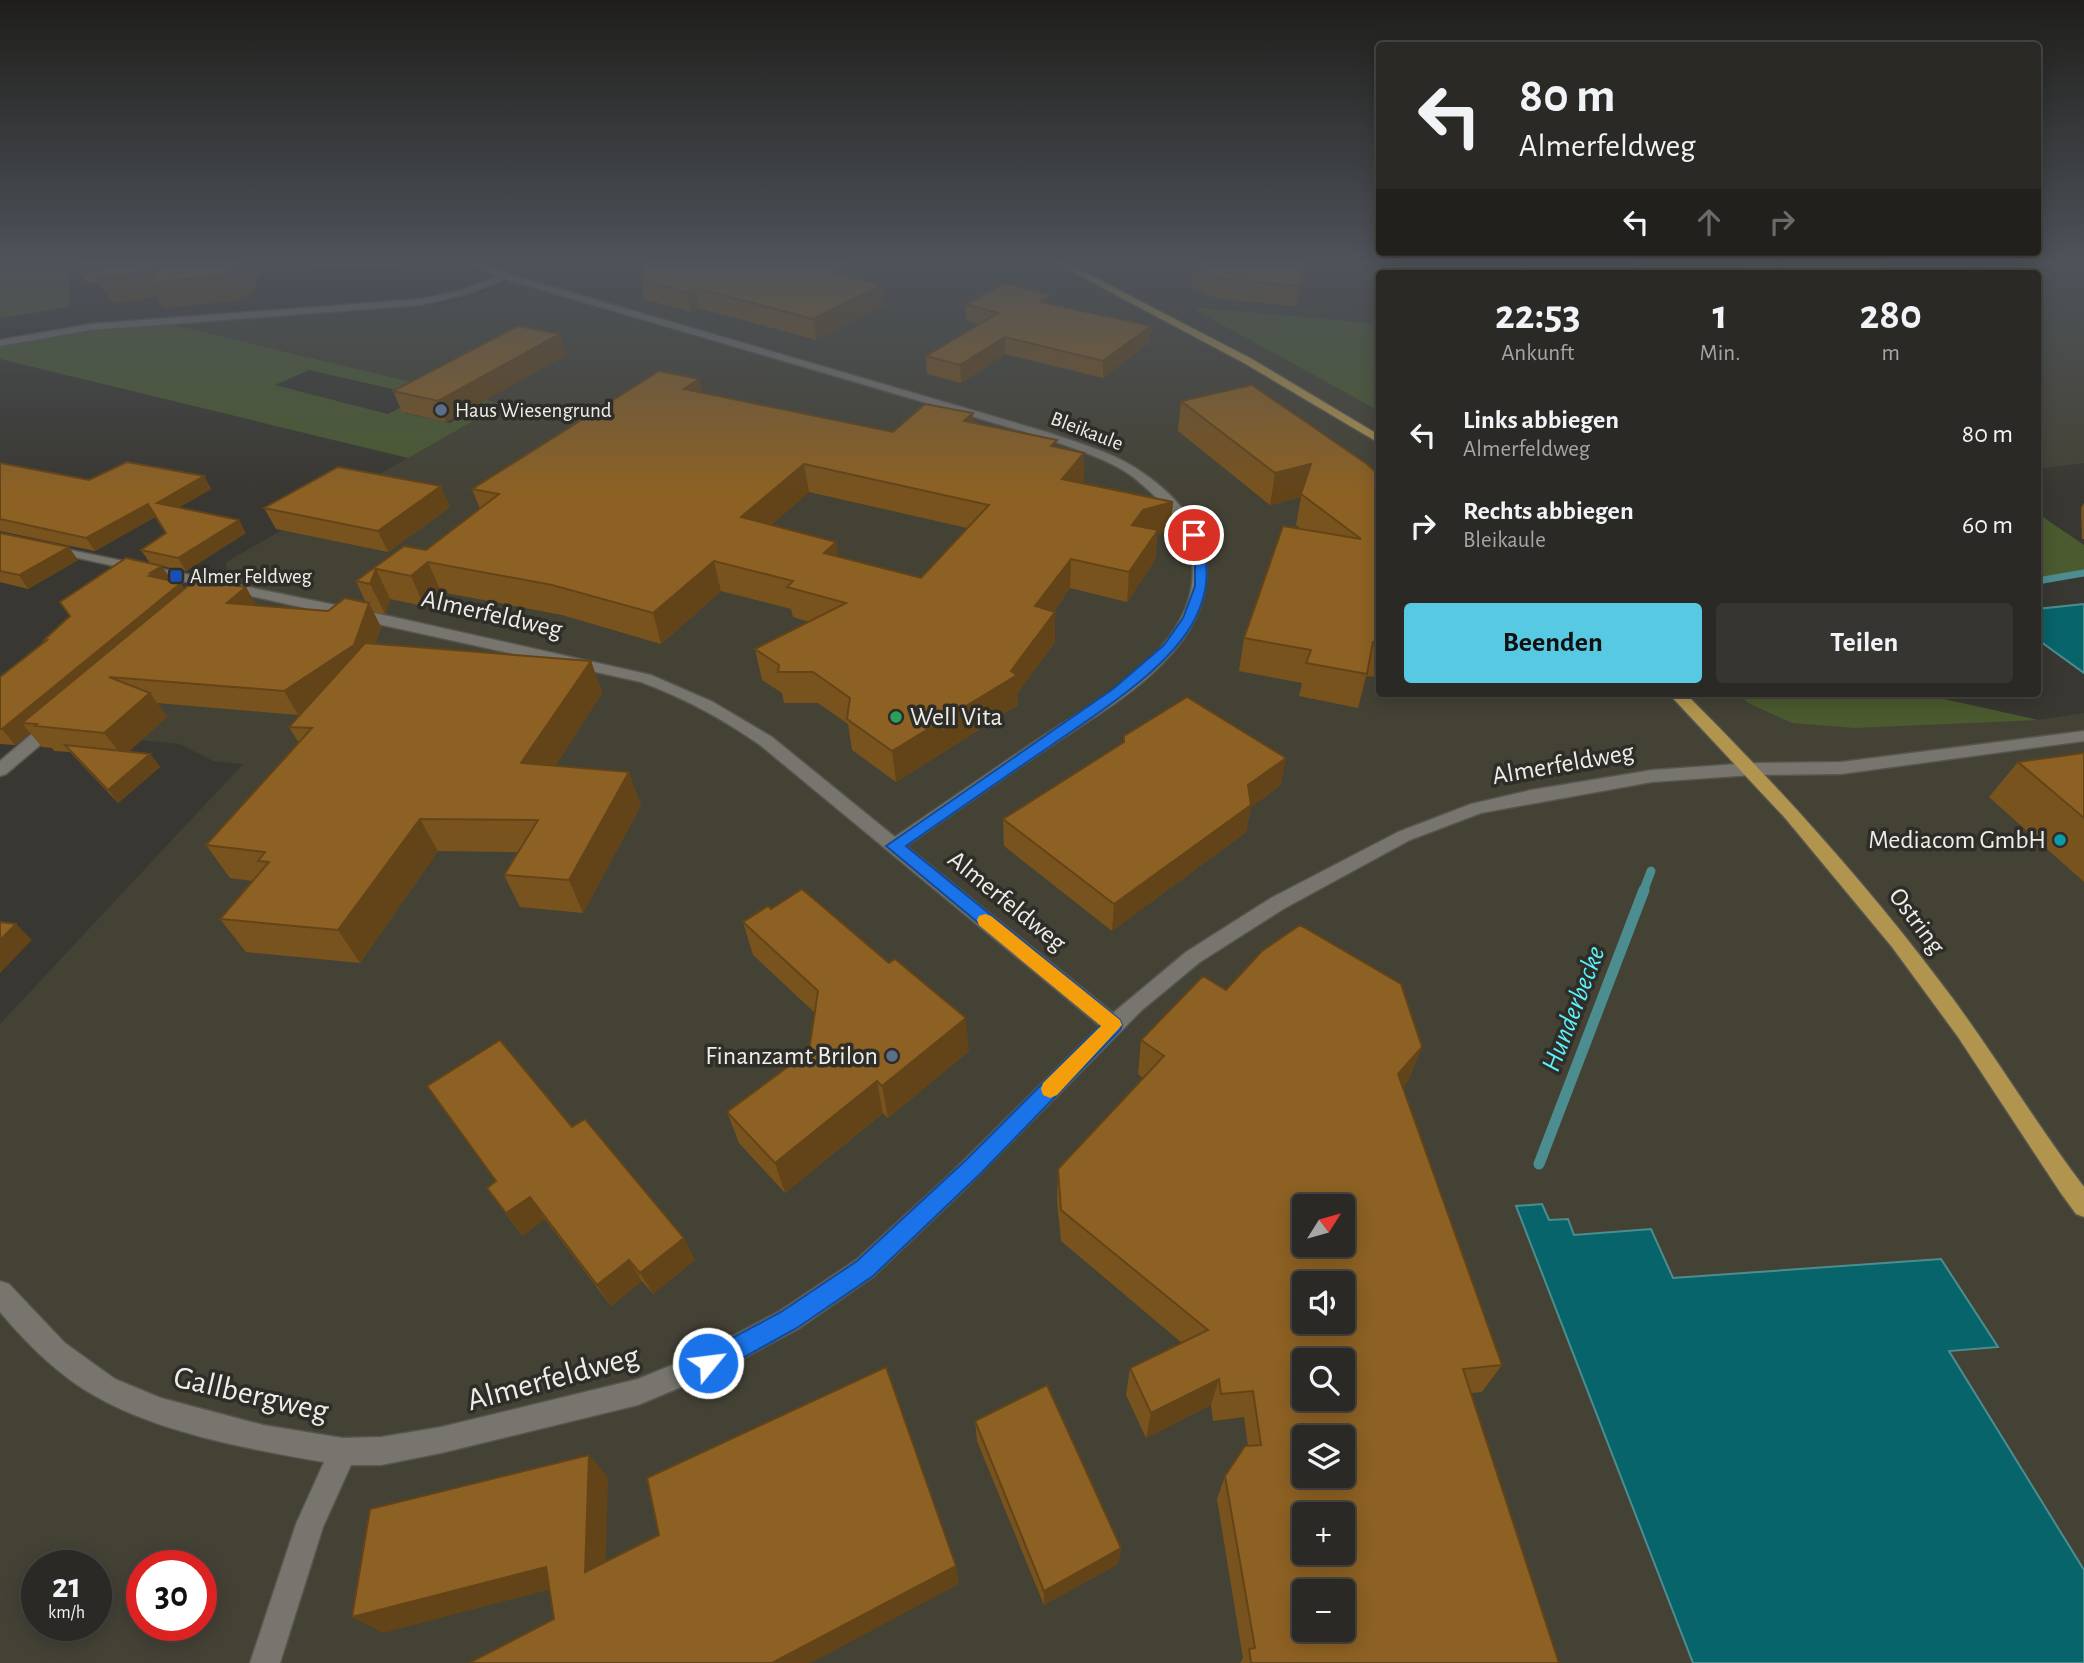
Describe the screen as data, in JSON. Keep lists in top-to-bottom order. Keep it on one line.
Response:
{"streets":{"main road":["Ostring"],"street":["Bleikaule","Almerfeldweg","Gallbergweg"]},"crossings":[["Bleikaule","Almerfeldweg"],["Almerfeldweg","Ostring"],["Almerfeldweg","Gallbergweg"]],"water":["Hunderbecke"],"places":{"other":["Haus Wiesengrund","Well Vita","Mediacom GmbH","Finanzamt Brilon"],"transit":["Almer Feldweg"]},"north":"top right","page":{"turn":["80 m","Almerfeldweg"],"eta":["22:53","Ankunft","1","Min.","280","m"],"list":[{"name":"Links abbiegen","note":"Almerfeldweg","value":"80 m"},{"name":"Rechts abbiegen","note":"Bleikaule","value":"60 m"}],"buttons":["Beenden","Teilen"],"map_buttons":["+","−"],"speed":"21 km/h","limit":"30"}}
